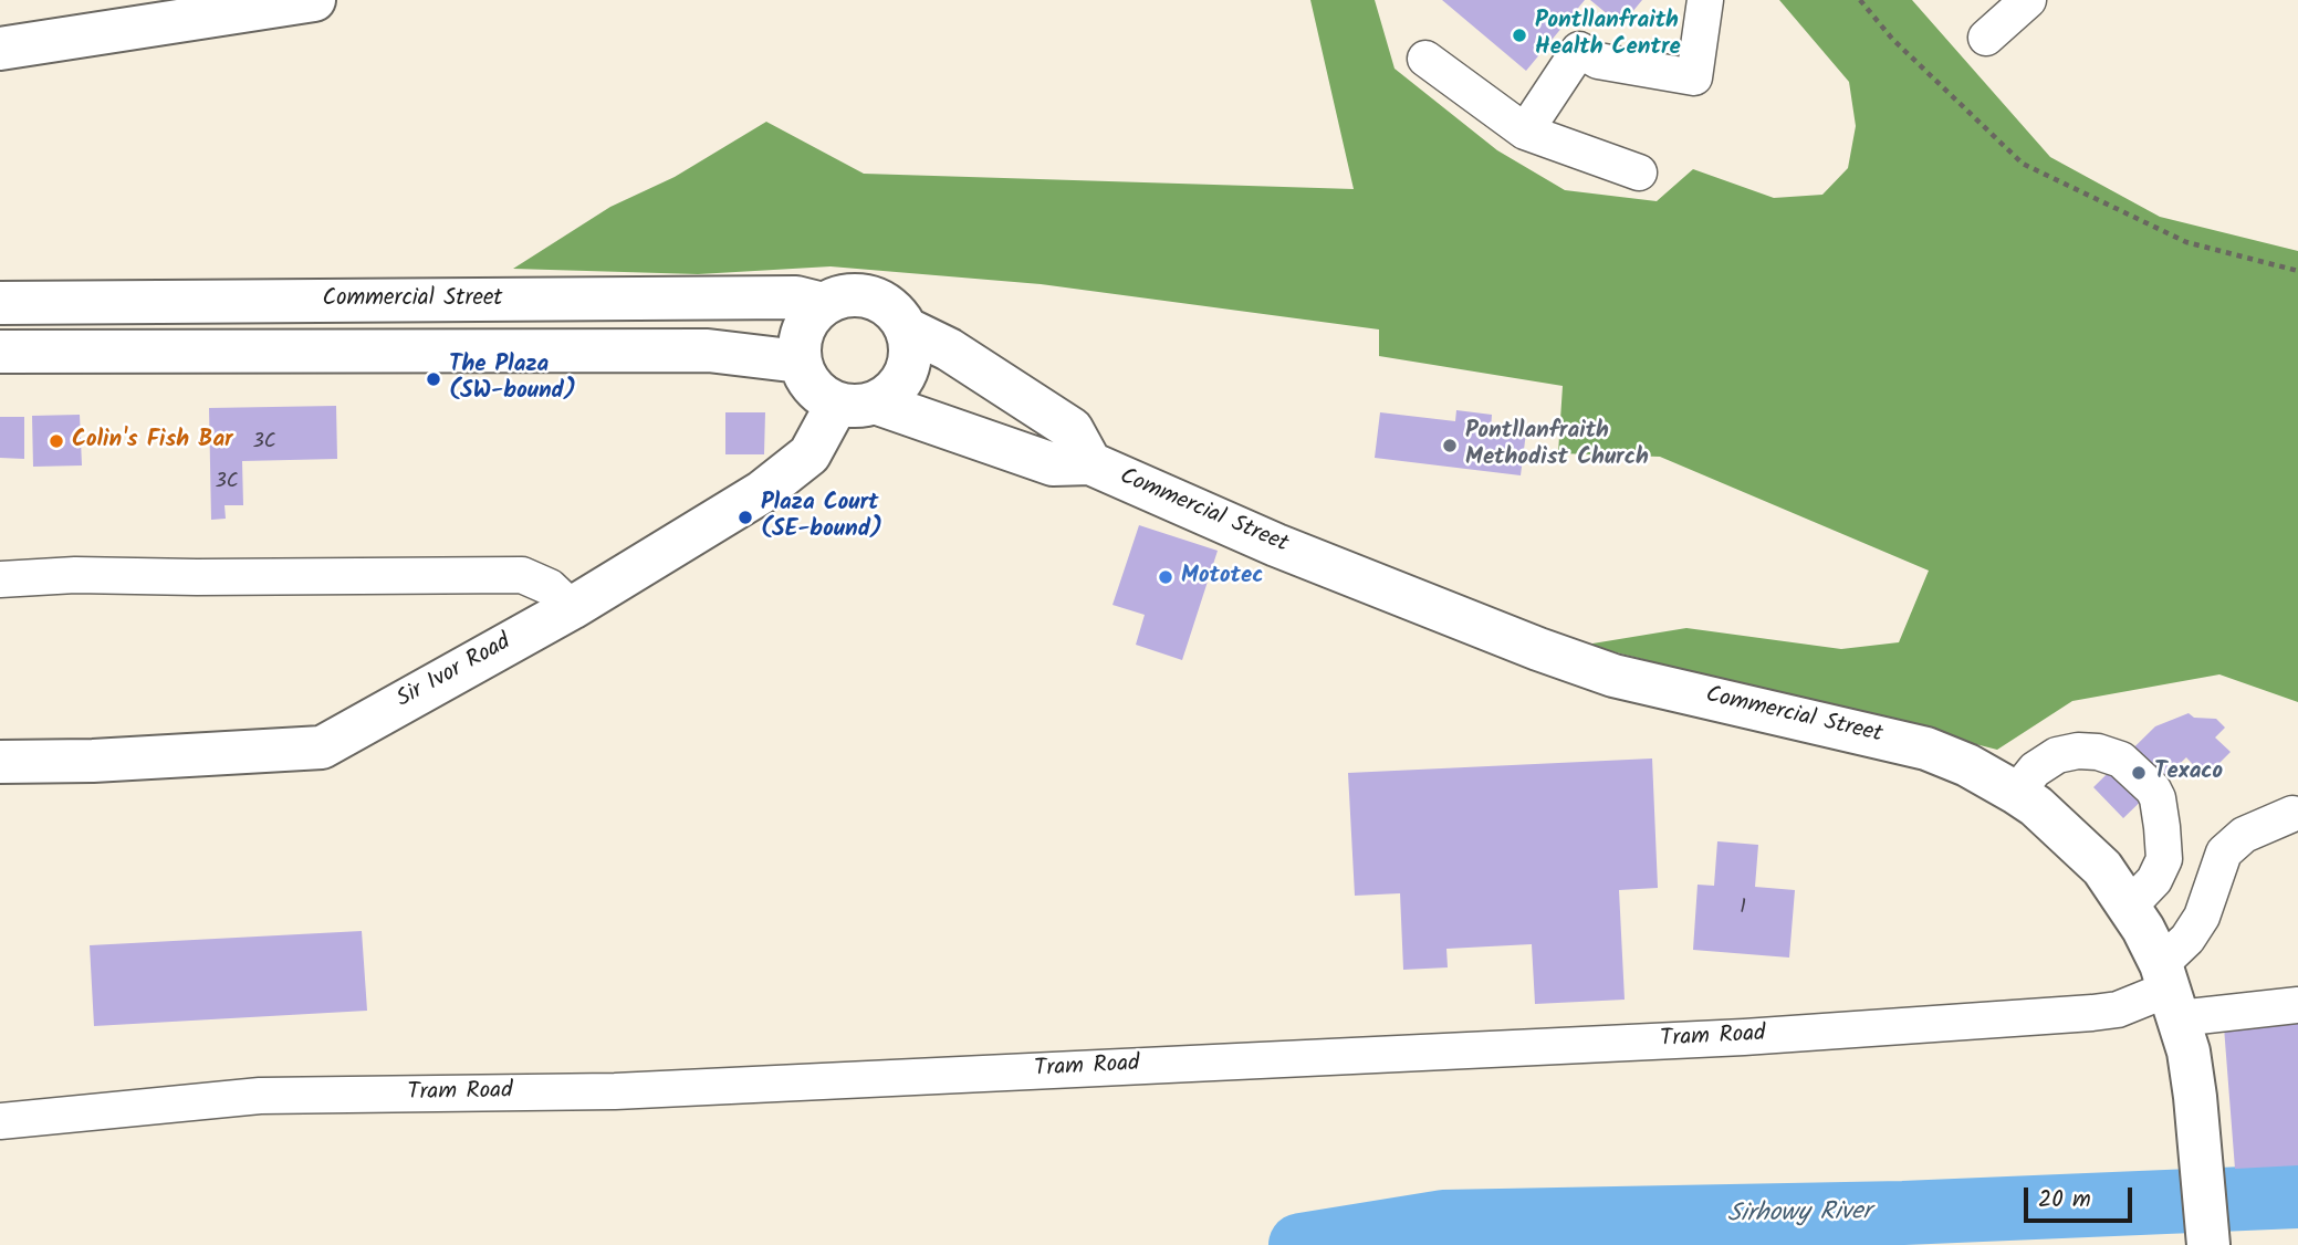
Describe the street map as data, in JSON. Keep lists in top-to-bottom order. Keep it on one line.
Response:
{"streets":{"main road":["Commercial Street","Sir Ivor Road"],"street":["Tram Road"]},"crossings":[["Commercial Street","Sir Ivor Road"],["Commercial Street","Tram Road"]],"water":["Sirhowy River"],"places":["Pontllanfraith Health Centre","The Plaza (SW-bound)","Colin's Fish Bar","Pontllanfraith Methodist Church","Plaza Court (SE-bound)","Mototec","Texaco"],"house_numbers":["3C","3C","1"],"scale_bar":"20 m"}
